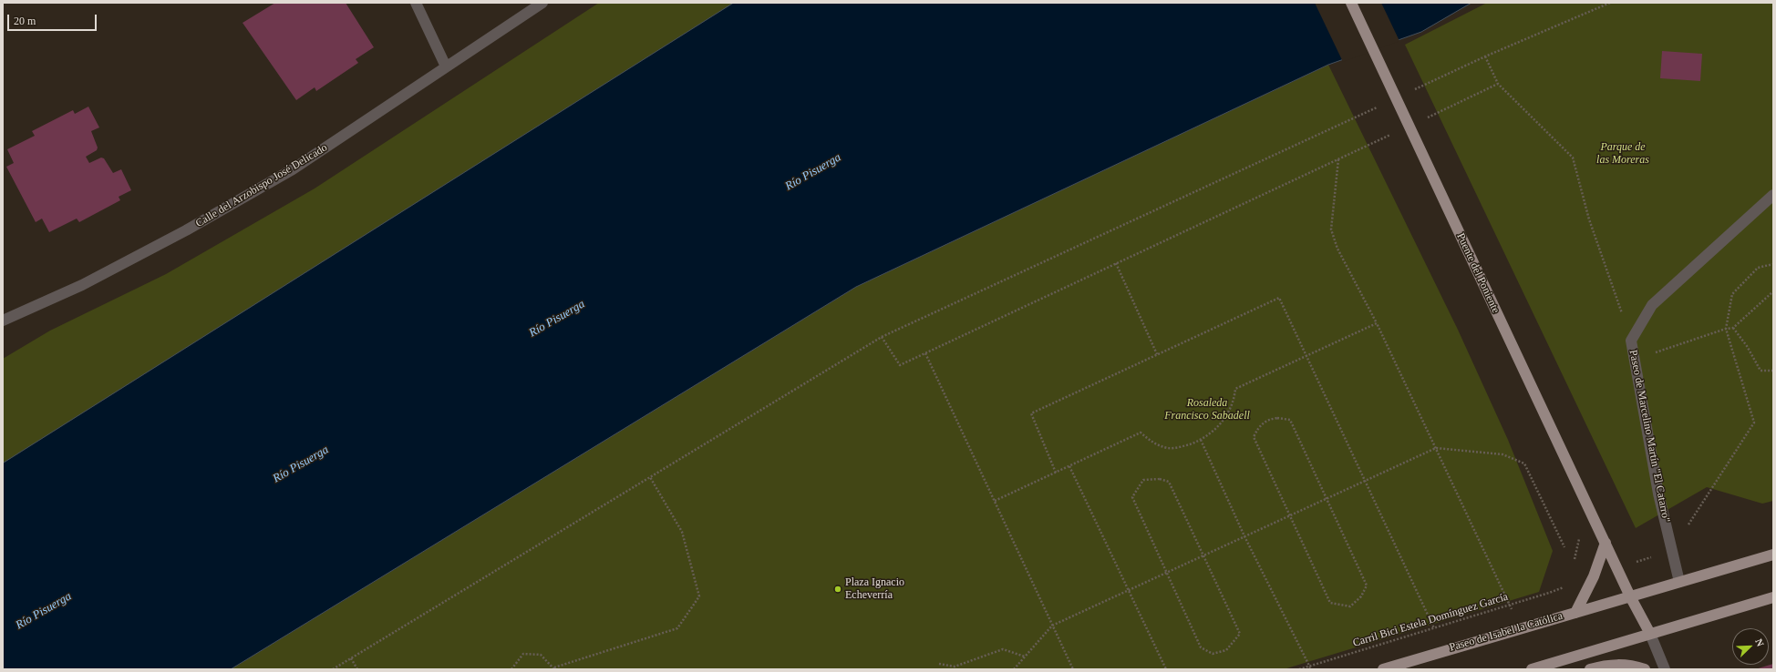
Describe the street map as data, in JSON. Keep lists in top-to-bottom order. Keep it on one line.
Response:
{"streets":{"main road":["Puente del Poniente","Paseo de Isabel la Católica"],"street":["Calle del Arzobispo José Delicado","Paseo de Marcelino Martín \"El Catarro\""],"path":["Carril Bici Estela Domínguez García"]},"crossings":[["Puente del Poniente","Paseo de Isabel la Católica"],["Paseo de Marcelino Martín \"El Catarro\"","Paseo de Isabel la Católica"]],"water":["Río Pisuerga"],"parks":["Parque de las Moreras","Rosaleda Francisco Sabadell"],"places":["Plaza Ignacio Echeverría"],"scale_bar":"20 m","north":"top right"}
